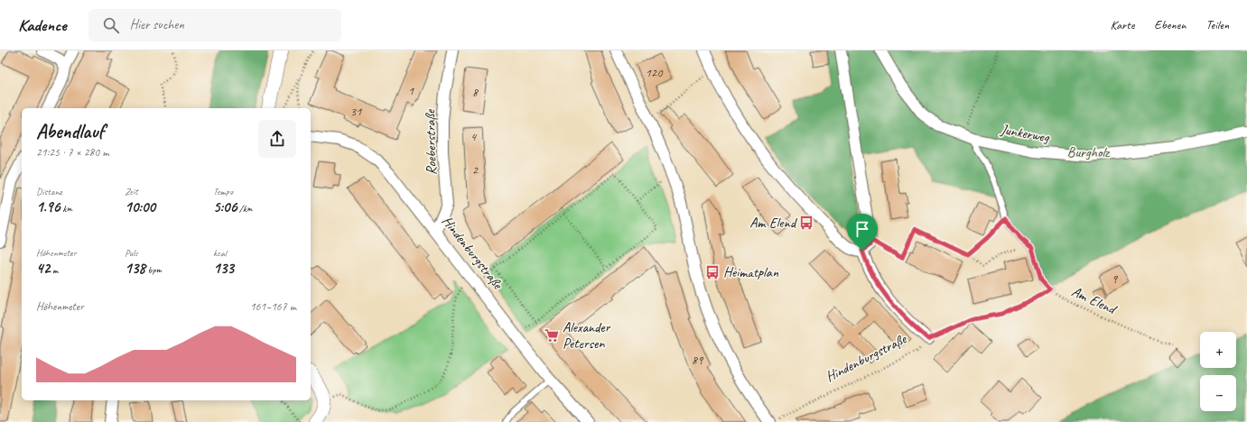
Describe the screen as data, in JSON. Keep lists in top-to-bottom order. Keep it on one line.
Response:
{"streets":{"street":["Junkerweg","Roeberstraße","Hindenburgstraße"],"path":["Am Elend"]},"crossings":[["Roeberstraße","Hindenburgstraße"],["Hindenburgstraße","Am Elend"]],"parks":["Burgholz"],"places":{"bus stop":["Am Elend","Heimatplan"],"supermarket":["Alexander Petersen"]},"house_numbers":["120","1","8","31","4","2","9","89"],"page":{"header":"Kadence","search":"Hier suchen","nav":["Karte","Ebenen","Teilen"],"heading":["Abendlauf","21:25 · 7 × 280 m"],"stats":[["Distanz","1.96 km"],["Zeit","10:00"],["Tempo","5:06 /km"],["Höhenmeter","42 m"],["Puls","138 bpm"],["kcal","133"]],"chart":["Höhenmeter","161–167 m"],"map_buttons":["+","−"]}}
